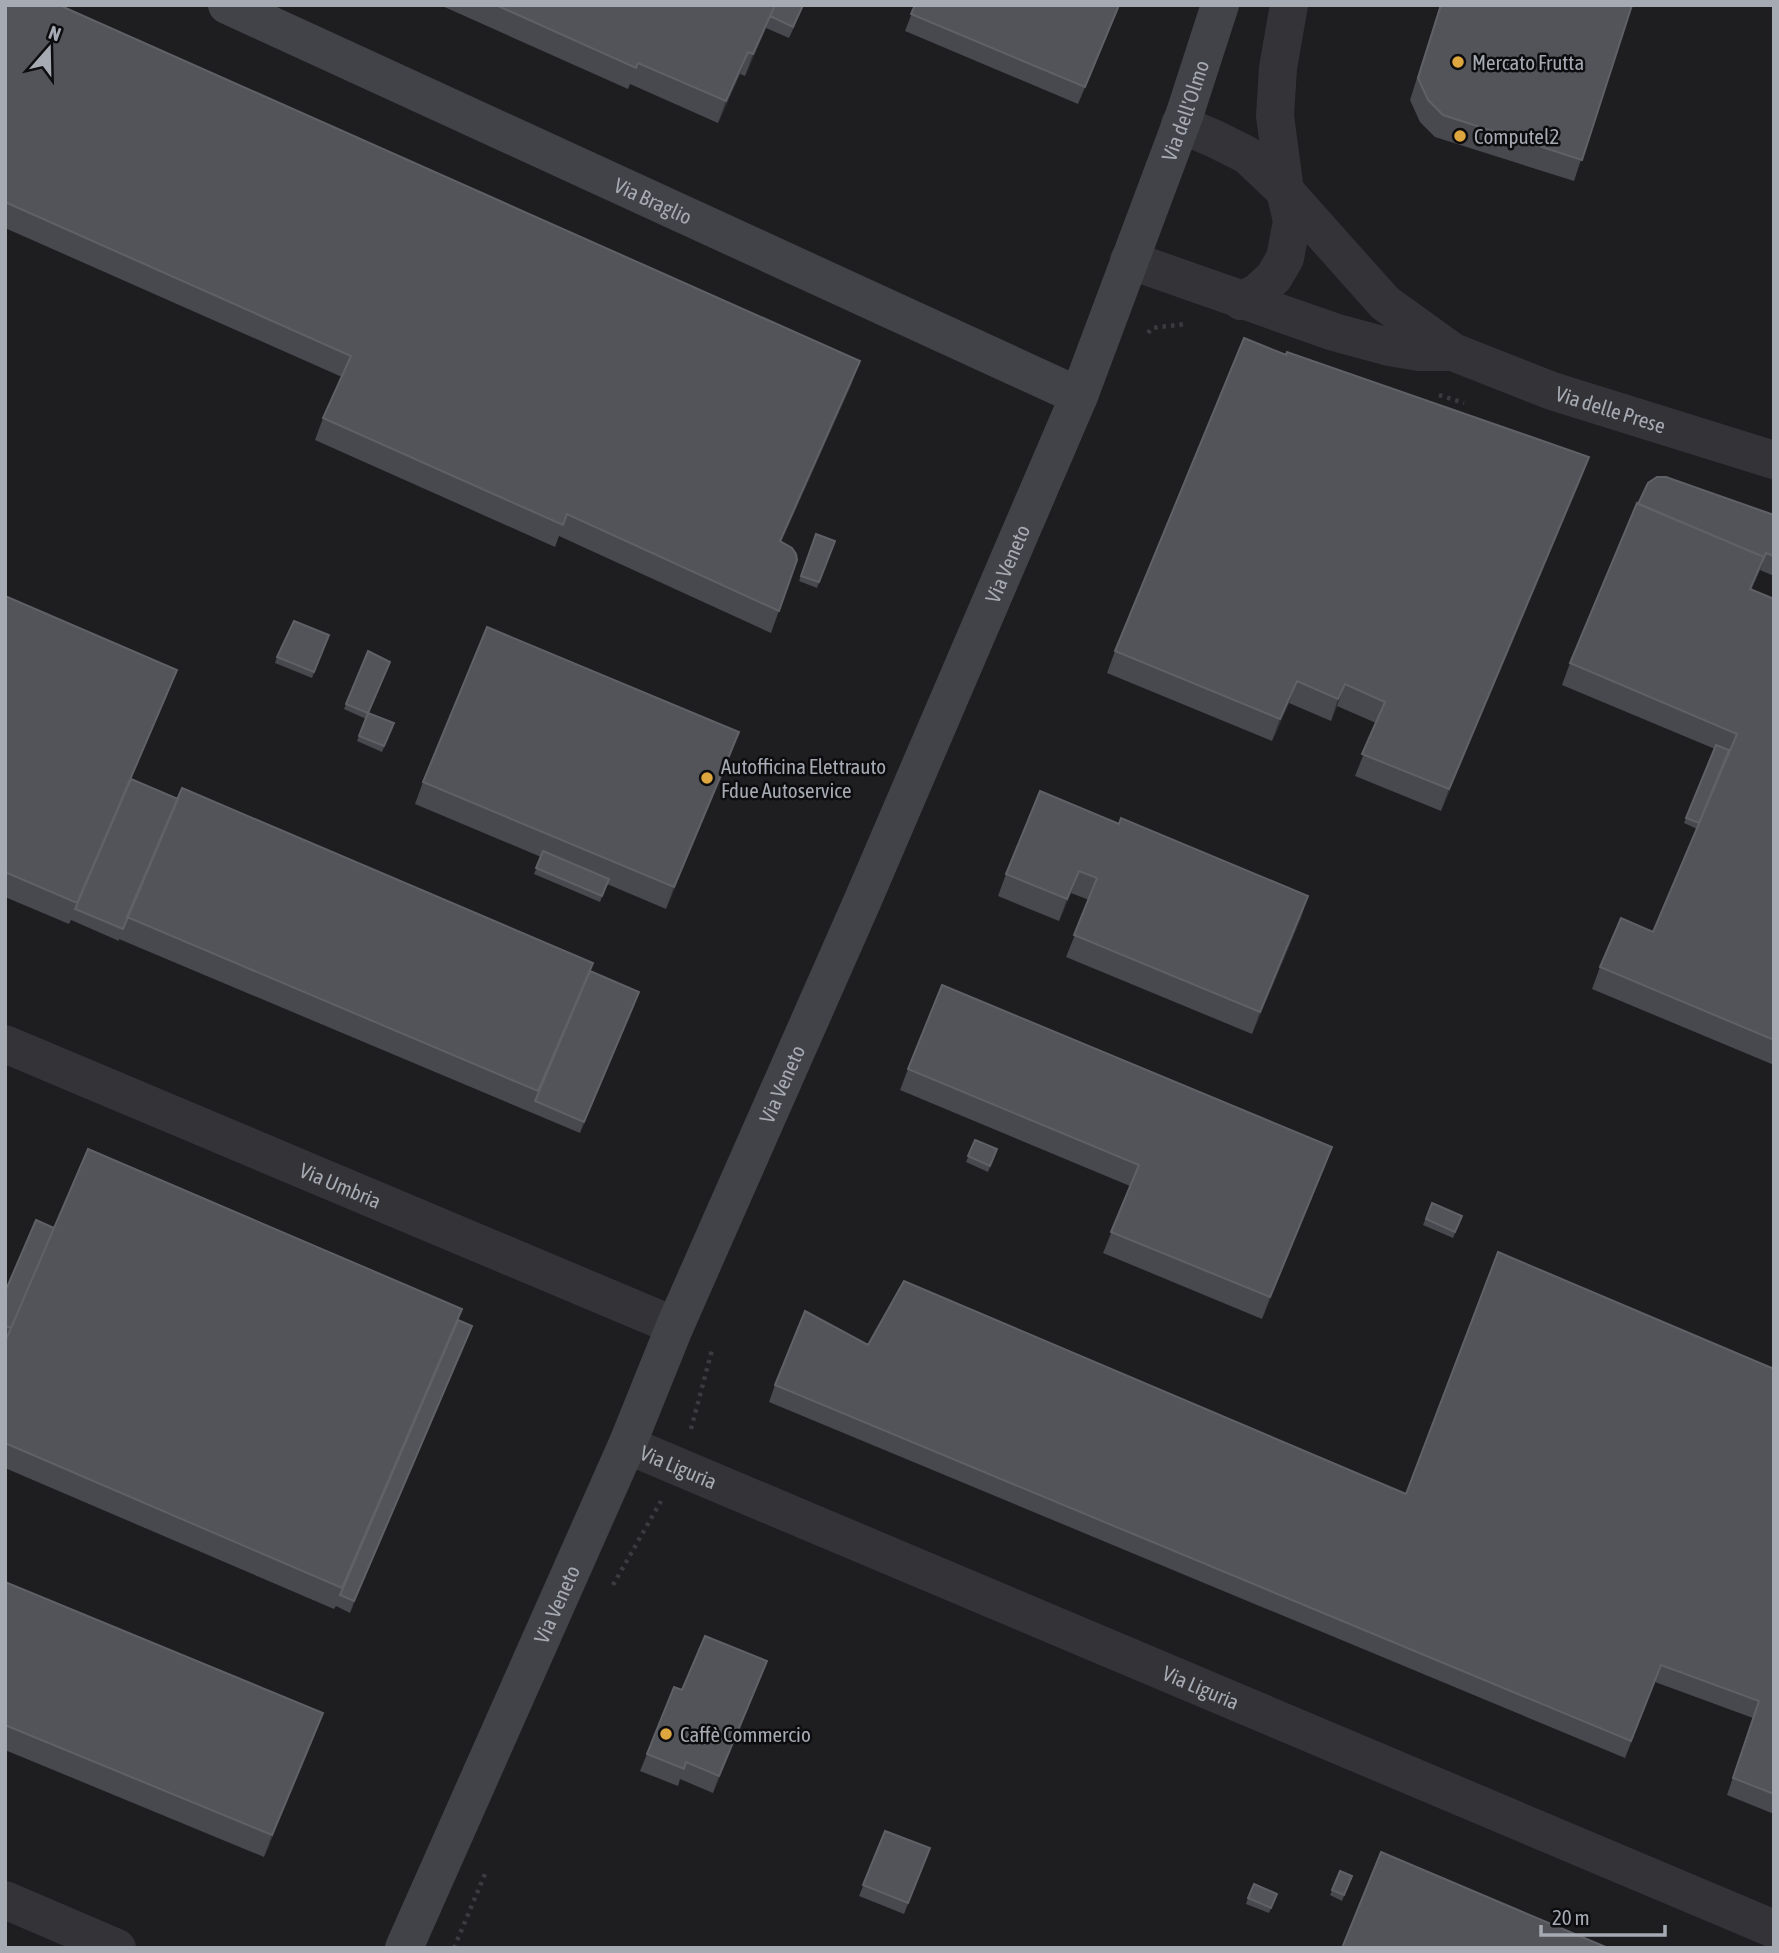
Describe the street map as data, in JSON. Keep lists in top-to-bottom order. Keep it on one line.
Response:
{"streets":{"main road":["Via dell'Olmo","Via Braglio","Via Veneto"],"street":["Via delle Prese","Via Umbria","Via Liguria"]},"crossings":[["Via dell'Olmo","Via delle Prese"],["Via dell'Olmo","Via Veneto"],["Via Braglio","Via Veneto"],["Via delle Prese","Via Veneto"],["Via Veneto","Via Umbria"],["Via Veneto","Via Liguria"]],"places":["Mercato Frutta","Computel2","Autofficina Elettrauto Fdue Autoservice","Caffè Commercio"],"scale_bar":"20 m","north":"top"}
